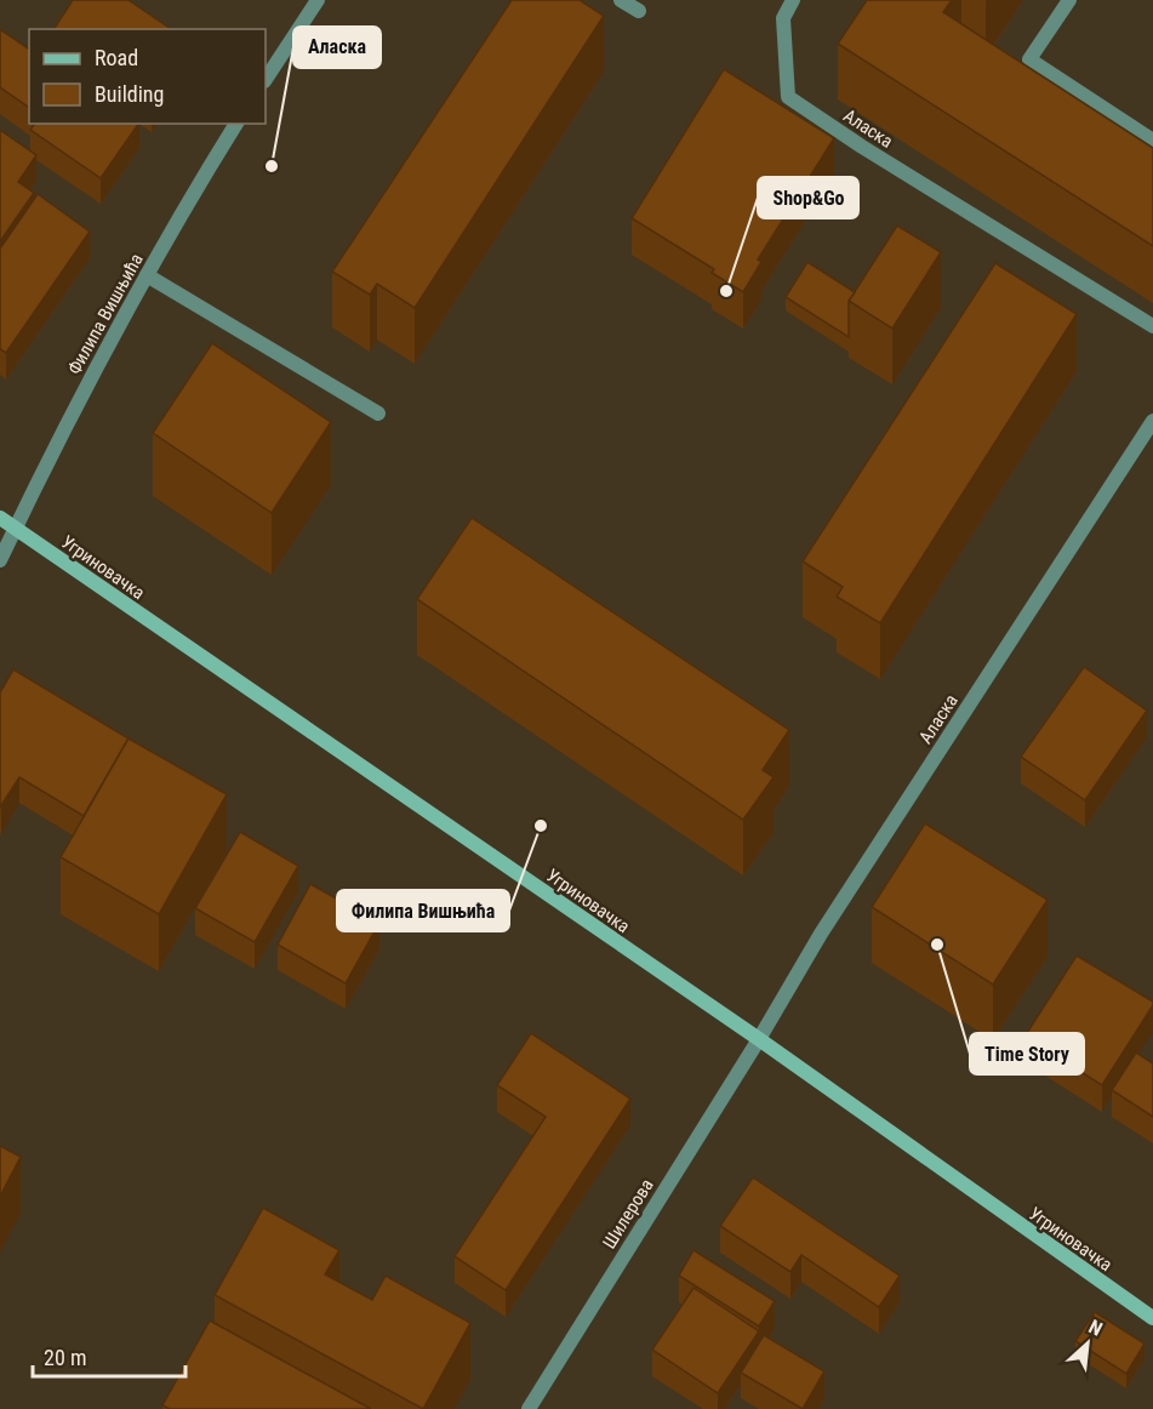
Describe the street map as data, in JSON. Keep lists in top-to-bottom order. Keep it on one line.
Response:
{"streets":{"main road":["Угриновачка"],"street":["Аласка","Филипа Вишњића","Шилерова"]},"crossings":[["Аласка","Угриновачка"],["Аласка","Шилерова"],["Филипа Вишњића","Угриновачка"],["Угриновачка","Шилерова"]],"places":["Аласка","Shop&Go","Филипа Вишњића","Time Story"],"legend":["Road","Building"],"scale_bar":"20 m","north":"top right"}
